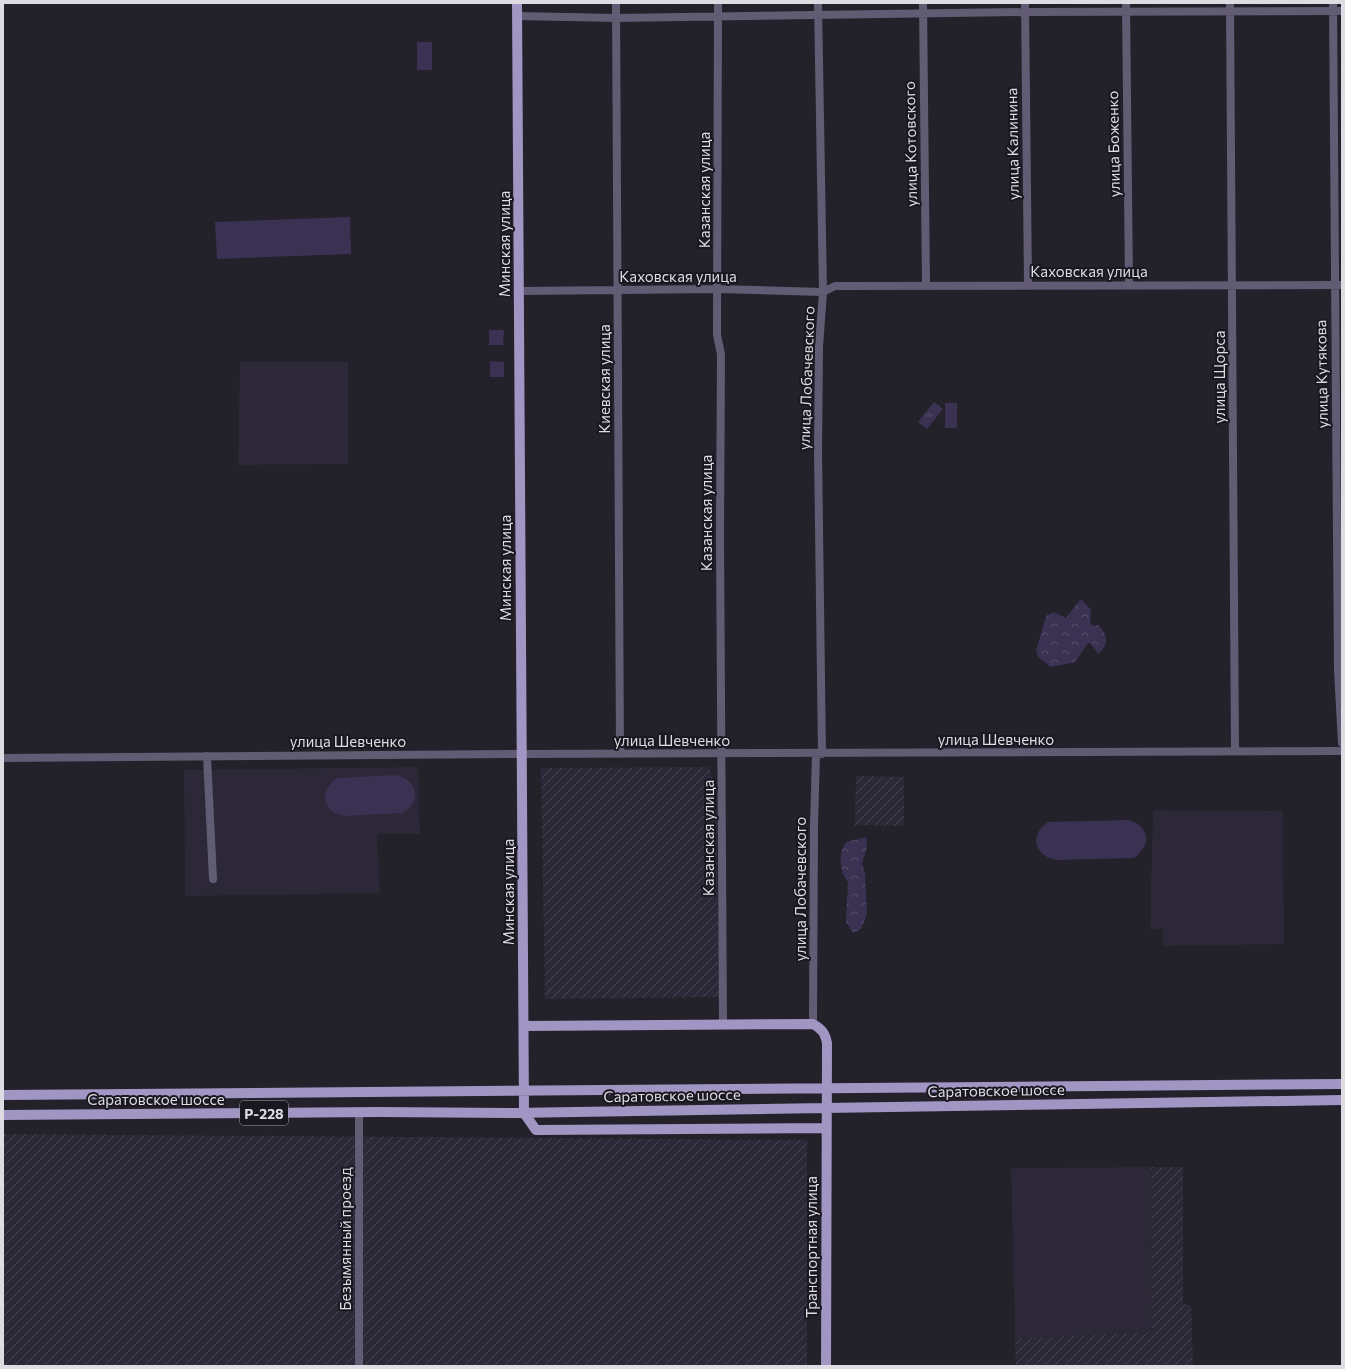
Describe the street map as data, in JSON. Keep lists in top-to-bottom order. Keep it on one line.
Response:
{"streets":{"main road":["Минская улица","Саратовское шоссе","Р-228","Транспортная улица"],"street":["улица Котовского","улица Калинина","улица Боженко","Казанская улица","Каховская улица","улица Кутякова","улица Щорса","улица Лобачевского","Киевская улица","улица Шевченко","Безымянный проезд"]},"crossings":[["улица Котовского","Каховская улица"],["улица Калинина","Каховская улица"],["улица Боженко","Каховская улица"],["Казанская улица","Каховская улица"],["Казанская улица","улица Шевченко"],["Минская улица","Каховская улица"],["Минская улица","улица Шевченко"],["Минская улица","Саратовское шоссе"],["Каховская улица","улица Кутякова"],["Каховская улица","улица Щорса"],["Каховская улица","улица Лобачевского"],["Каховская улица","Киевская улица"],["улица Щорса","улица Шевченко"],["улица Лобачевского","улица Шевченко"],["улица Лобачевского","Транспортная улица"],["Киевская улица","улица Шевченко"],["Саратовское шоссе","Безымянный проезд"],["Саратовское шоссе","Транспортная улица"]]}
